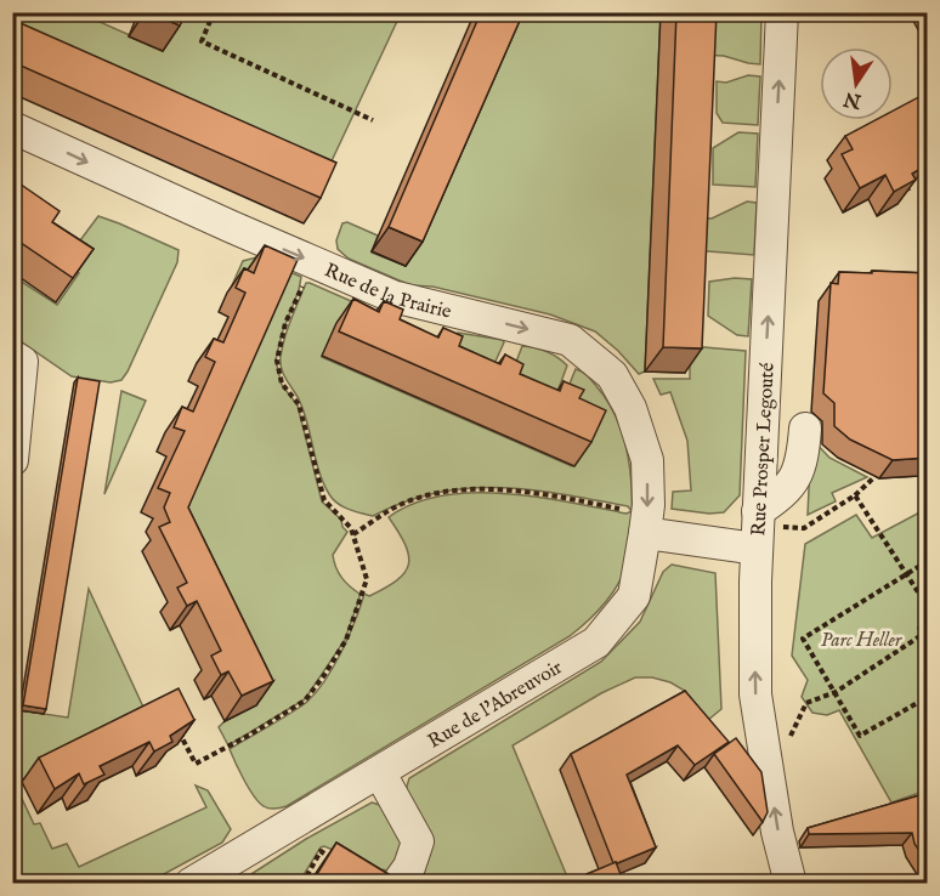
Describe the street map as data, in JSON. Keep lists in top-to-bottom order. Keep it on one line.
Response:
{"streets":{"street":["Rue de la Prairie","Rue Prosper Legouté","Rue de l'Abreuvoir"]},"crossings":[["Rue de la Prairie","Rue de l'Abreuvoir"]],"one_way":["Rue de la Prairie","Rue Prosper Legouté"],"parks":["Parc Heller"],"north":"bottom"}
